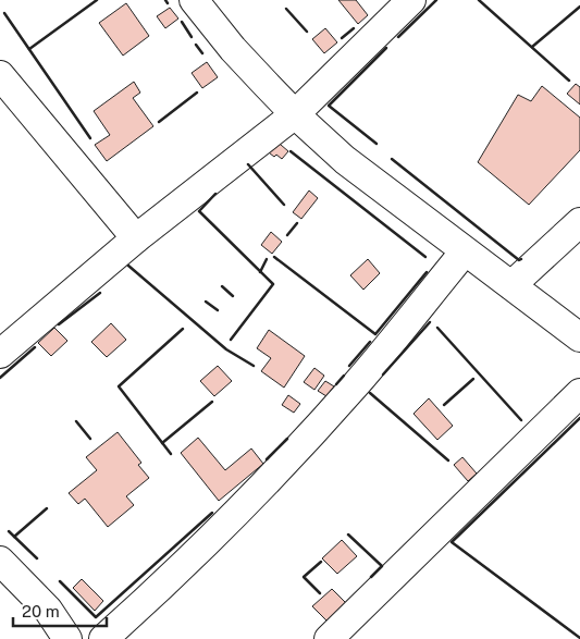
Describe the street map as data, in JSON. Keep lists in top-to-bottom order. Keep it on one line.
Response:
{"scale_bar":"20 m"}
